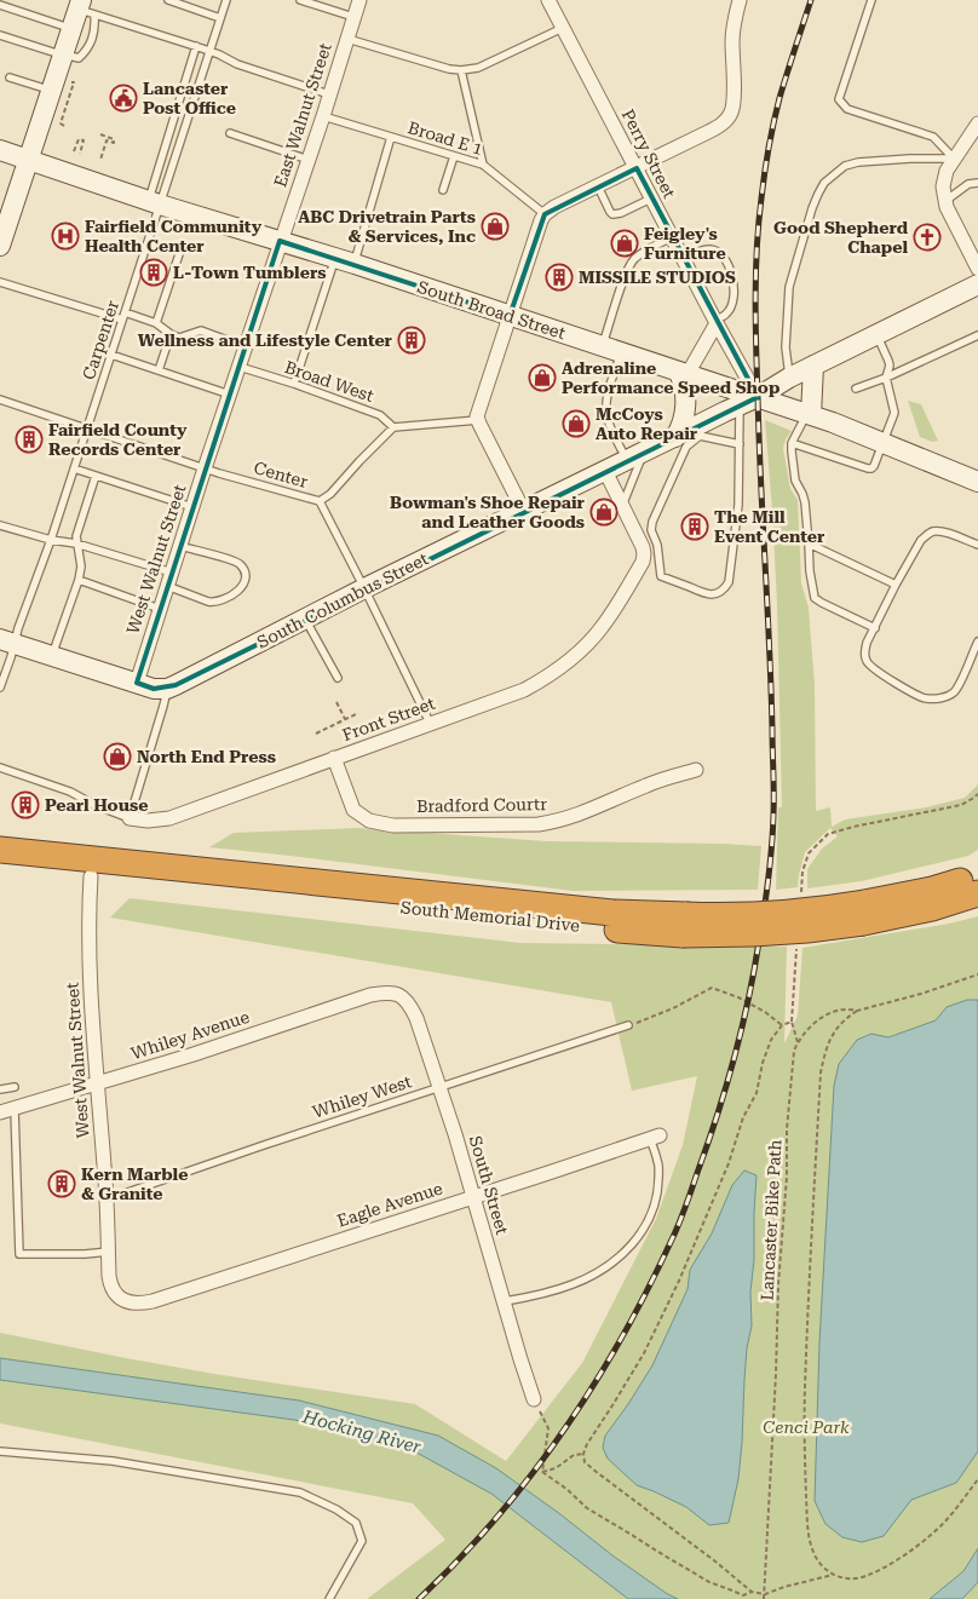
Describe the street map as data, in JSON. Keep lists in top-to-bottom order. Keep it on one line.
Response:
{"streets":{"highway":["South Memorial Drive"],"street":["East Walnut Street","Perry Street","South Broad Street","West Walnut Street","South Columbus Street","Front Street","Bradford Courtr","Whiley Avenue","South Street","Eagle Avenue"],"lane":["Broad E 1","Carpenter","Broad West","Center","Whiley West"],"path":["Lancaster Bike Path"]},"crossings":[["East Walnut Street","Broad E 1"],["East Walnut Street","South Broad Street"],["East Walnut Street","West Walnut Street"],["Perry Street","South Broad Street"],["Perry Street","South Columbus Street"],["South Broad Street","Carpenter"],["South Broad Street","West Walnut Street"],["South Broad Street","South Columbus Street"],["Carpenter","Center"],["Broad West","West Walnut Street"],["Center","West Walnut Street"],["Center","South Columbus Street"],["Center","Front Street"],["West Walnut Street","South Memorial Drive"],["West Walnut Street","Whiley Avenue"],["West Walnut Street","Whiley West"],["West Walnut Street","Eagle Avenue"],["South Columbus Street","Front Street"],["Front Street","Bradford Courtr"],["Whiley Avenue","South Street"],["Whiley West","South Street"],["South Street","Eagle Avenue"]],"water":["Hocking River"],"parks":["Cenci Park"],"places":{"public building":["Lancaster Post Office"],"shop":["ABC Drivetrain Parts & Services, Inc","Feigley's Furniture","Adrenaline Performance Speed Shop","McCoys Auto Repair","Bowman's Shoe Repair and Leather Goods","North End Press"],"hospital":["Fairfield Community Health Center"],"church":["Good Shepherd Chapel"],"building":["L-Town Tumblers","MISSILE STUDIOS","Wellness and Lifestyle Center","Fairfield County Records Center","The Mill Event Center","Pearl House","Kern Marble & Granite"]}}
